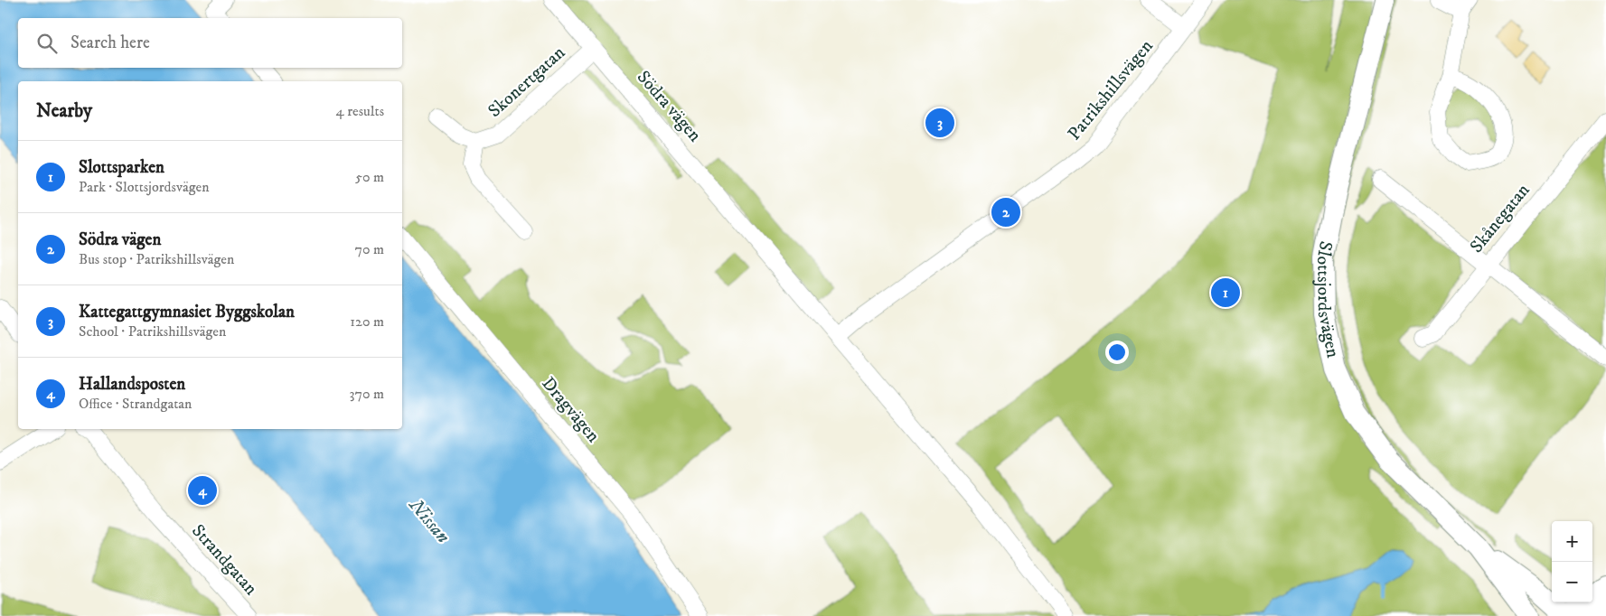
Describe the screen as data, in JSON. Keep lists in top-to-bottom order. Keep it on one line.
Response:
{"streets":{"main road":["Slottsjordsvägen"],"street":["Skonertgatan","Patrikshillsvägen","Södra vägen","Skånegatan","Dragvägen","Strandgatan"]},"crossings":[["Skonertgatan","Södra vägen"],["Patrikshillsvägen","Södra vägen"]],"water":["Nissan"],"page":{"search":"Search here","heading":["Nearby","4 results"],"pins":["3","2","1","4"],"list":[{"mark":"1","name":"Slottsparken","note":"Park · Slottsjordsvägen","value":"50 m"},{"mark":"2","name":"Södra vägen","note":"Bus stop · Patrikshillsvägen","value":"70 m"},{"mark":"3","name":"Kattegattgymnasiet Byggskolan","note":"School · Patrikshillsvägen","value":"120 m"},{"mark":"4","name":"Hallandsposten","note":"Office · Strandgatan","value":"370 m"}],"map_buttons":["+","−"]}}
